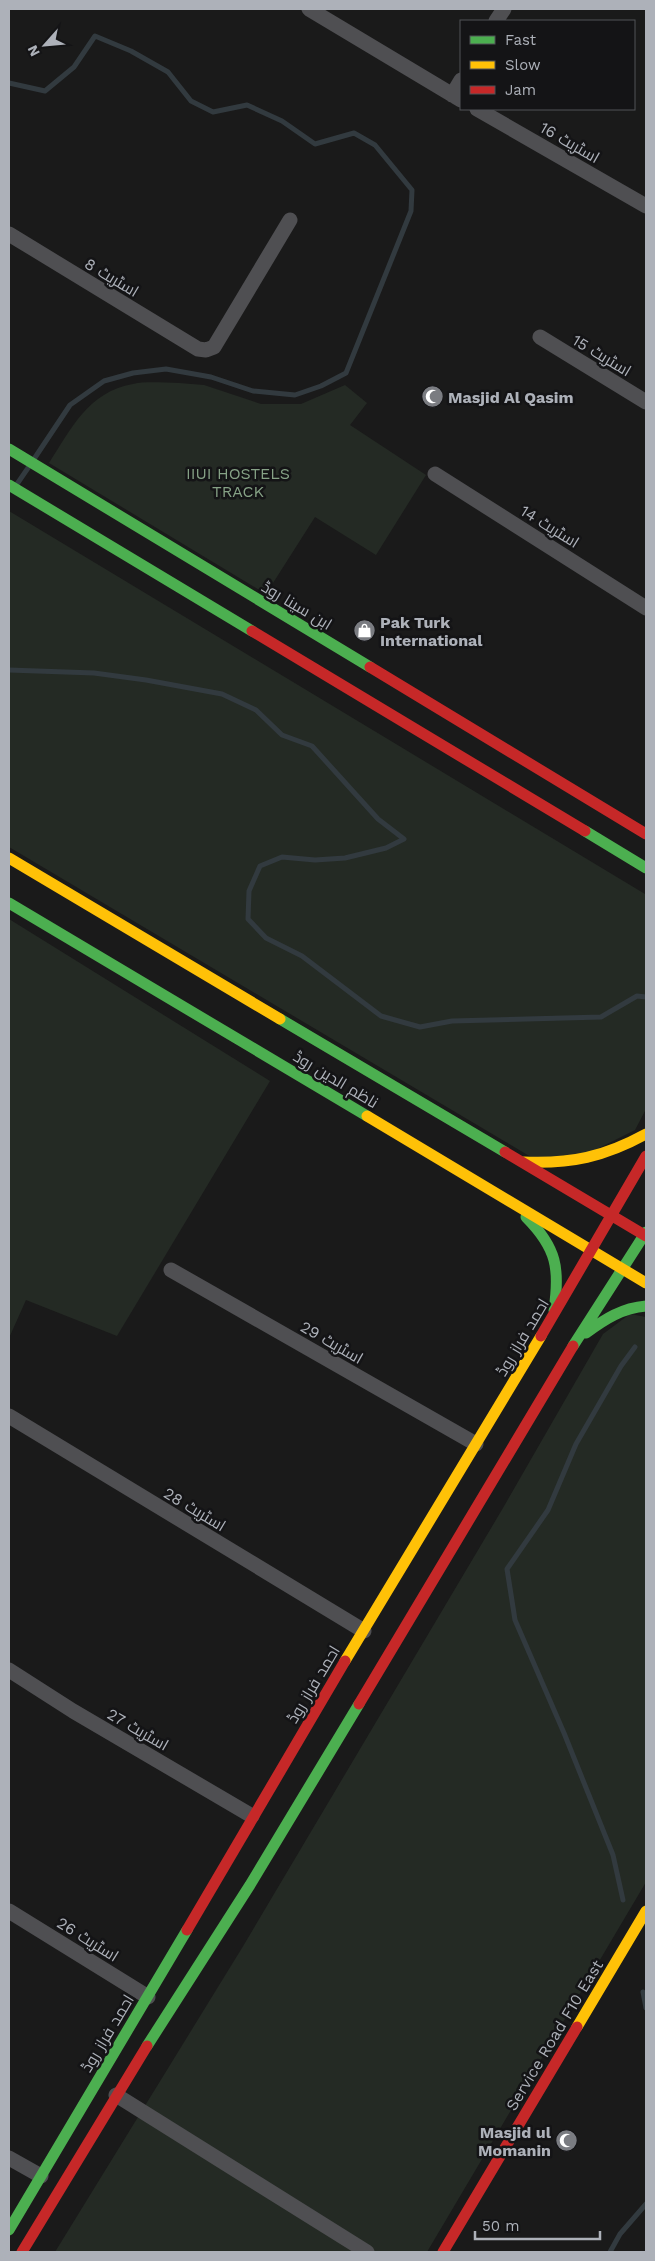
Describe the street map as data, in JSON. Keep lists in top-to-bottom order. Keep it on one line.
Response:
{"streets":{"main road":["ابن سینا روڈ","ناظم الدین روڈ","احمد فراز روڈ","Service Road F10 East"],"street":["اسٹریٹ 16","اسٹریٹ 8","اسٹریٹ 15","اسٹریٹ 14","اسٹریٹ 29","اسٹریٹ 28","اسٹریٹ 27","اسٹریٹ 26"]},"crossings":[["ناظم الدین روڈ","احمد فراز روڈ"],["احمد فراز روڈ","اسٹریٹ 29"],["احمد فراز روڈ","اسٹریٹ 28"],["احمد فراز روڈ","اسٹریٹ 27"],["احمد فراز روڈ","اسٹریٹ 26"]],"parks":["IIUI HOSTELS TRACK"],"places":{"mosque":["Masjid Al Qasim","Masjid ul Momanin"],"shop":["Pak Turk International"]},"legend":["Fast","Slow","Jam"],"scale_bar":"50 m","north":"bottom left"}
